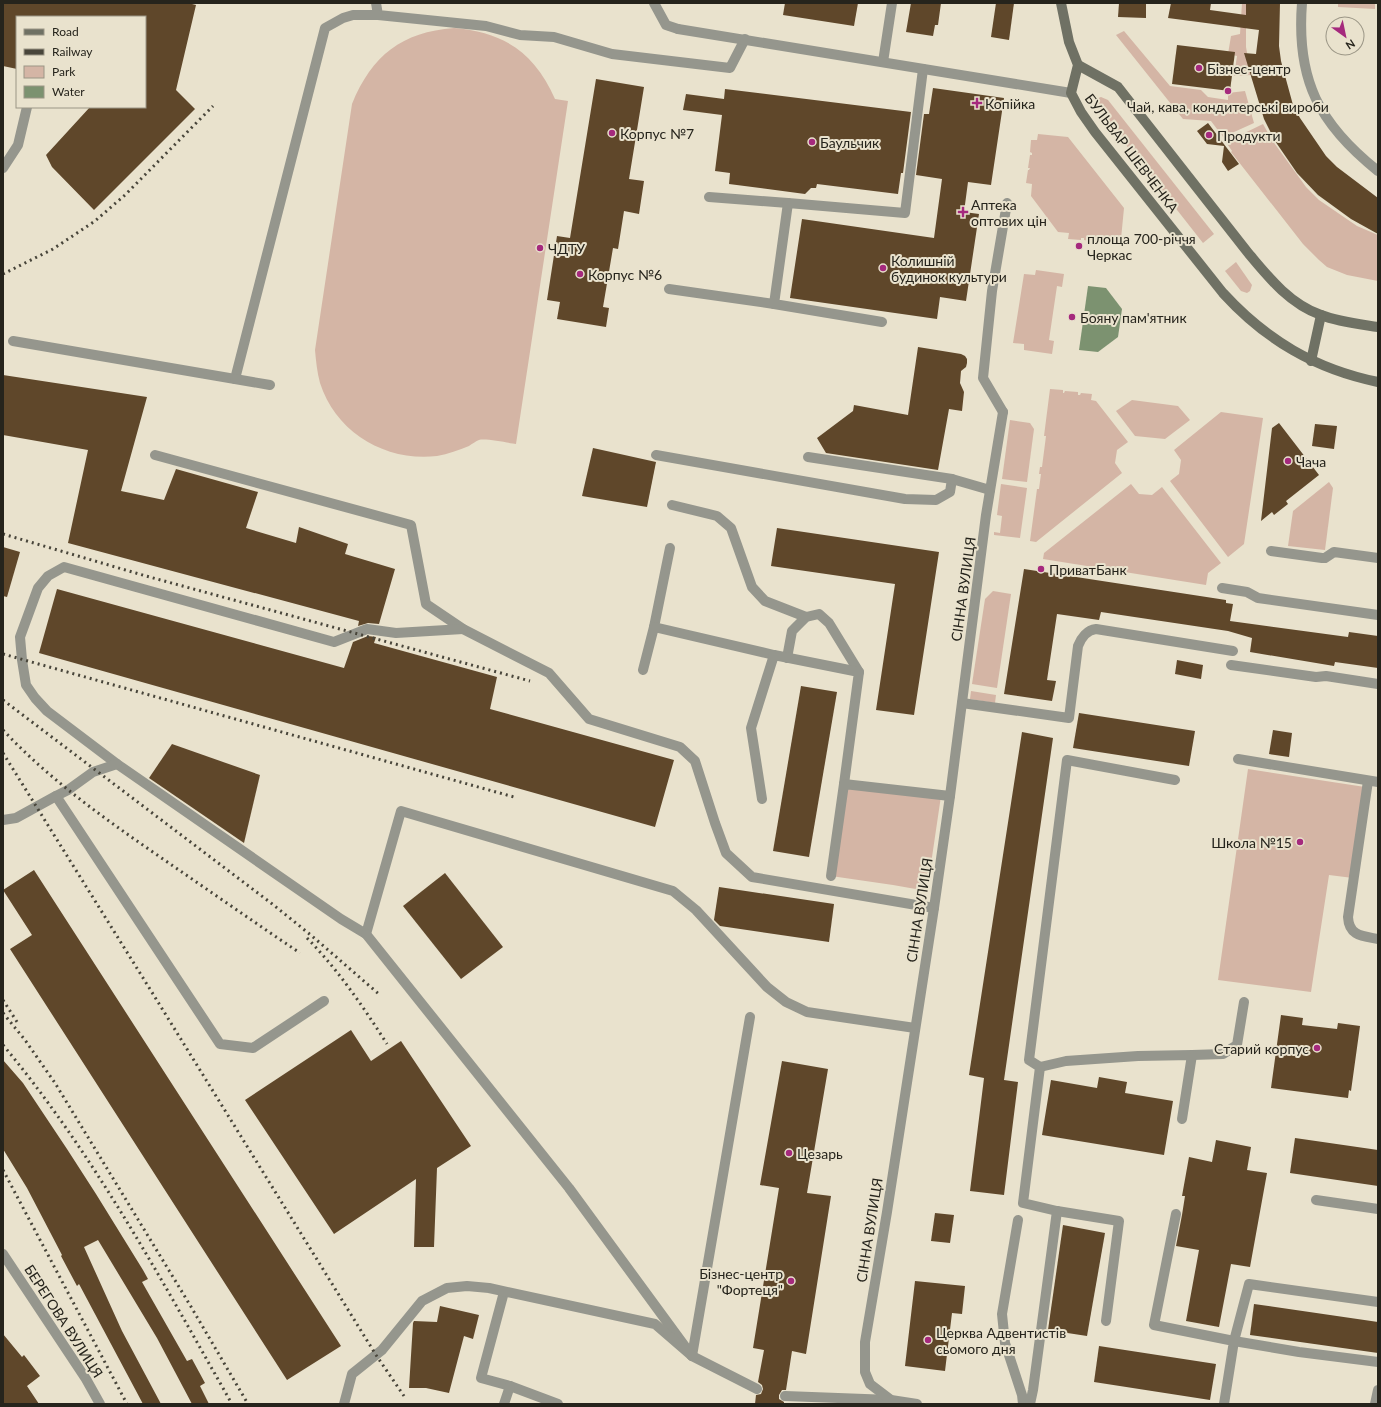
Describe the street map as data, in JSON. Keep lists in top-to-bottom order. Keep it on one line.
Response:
{"streets":{"main road":["БУЛЬВАР ШЕВЧЕНКА"],"street":["СІННА ВУЛИЦЯ","БЕРЕГОВА ВУЛИЦЯ"]},"places":{"other":["Бізнес-центр","Чай, кава, кондитерські вироби","Корпус №7","Продукти","Баульчик","площа 700-річчя Черкас","ЧДТУ","Колишній будинок культури","Корпус №6","Бояну пам'ятник","Чача","ПриватБанк","Школа №15","Старий корпус","Цезарь","Бізнес-центр \"Фортеця\"","Церква Адвентистів сьомого дня"],"health":["Копійка","Аптека оптових цін"]},"legend":["Road","Railway","Park","Water"],"north":"bottom right"}
